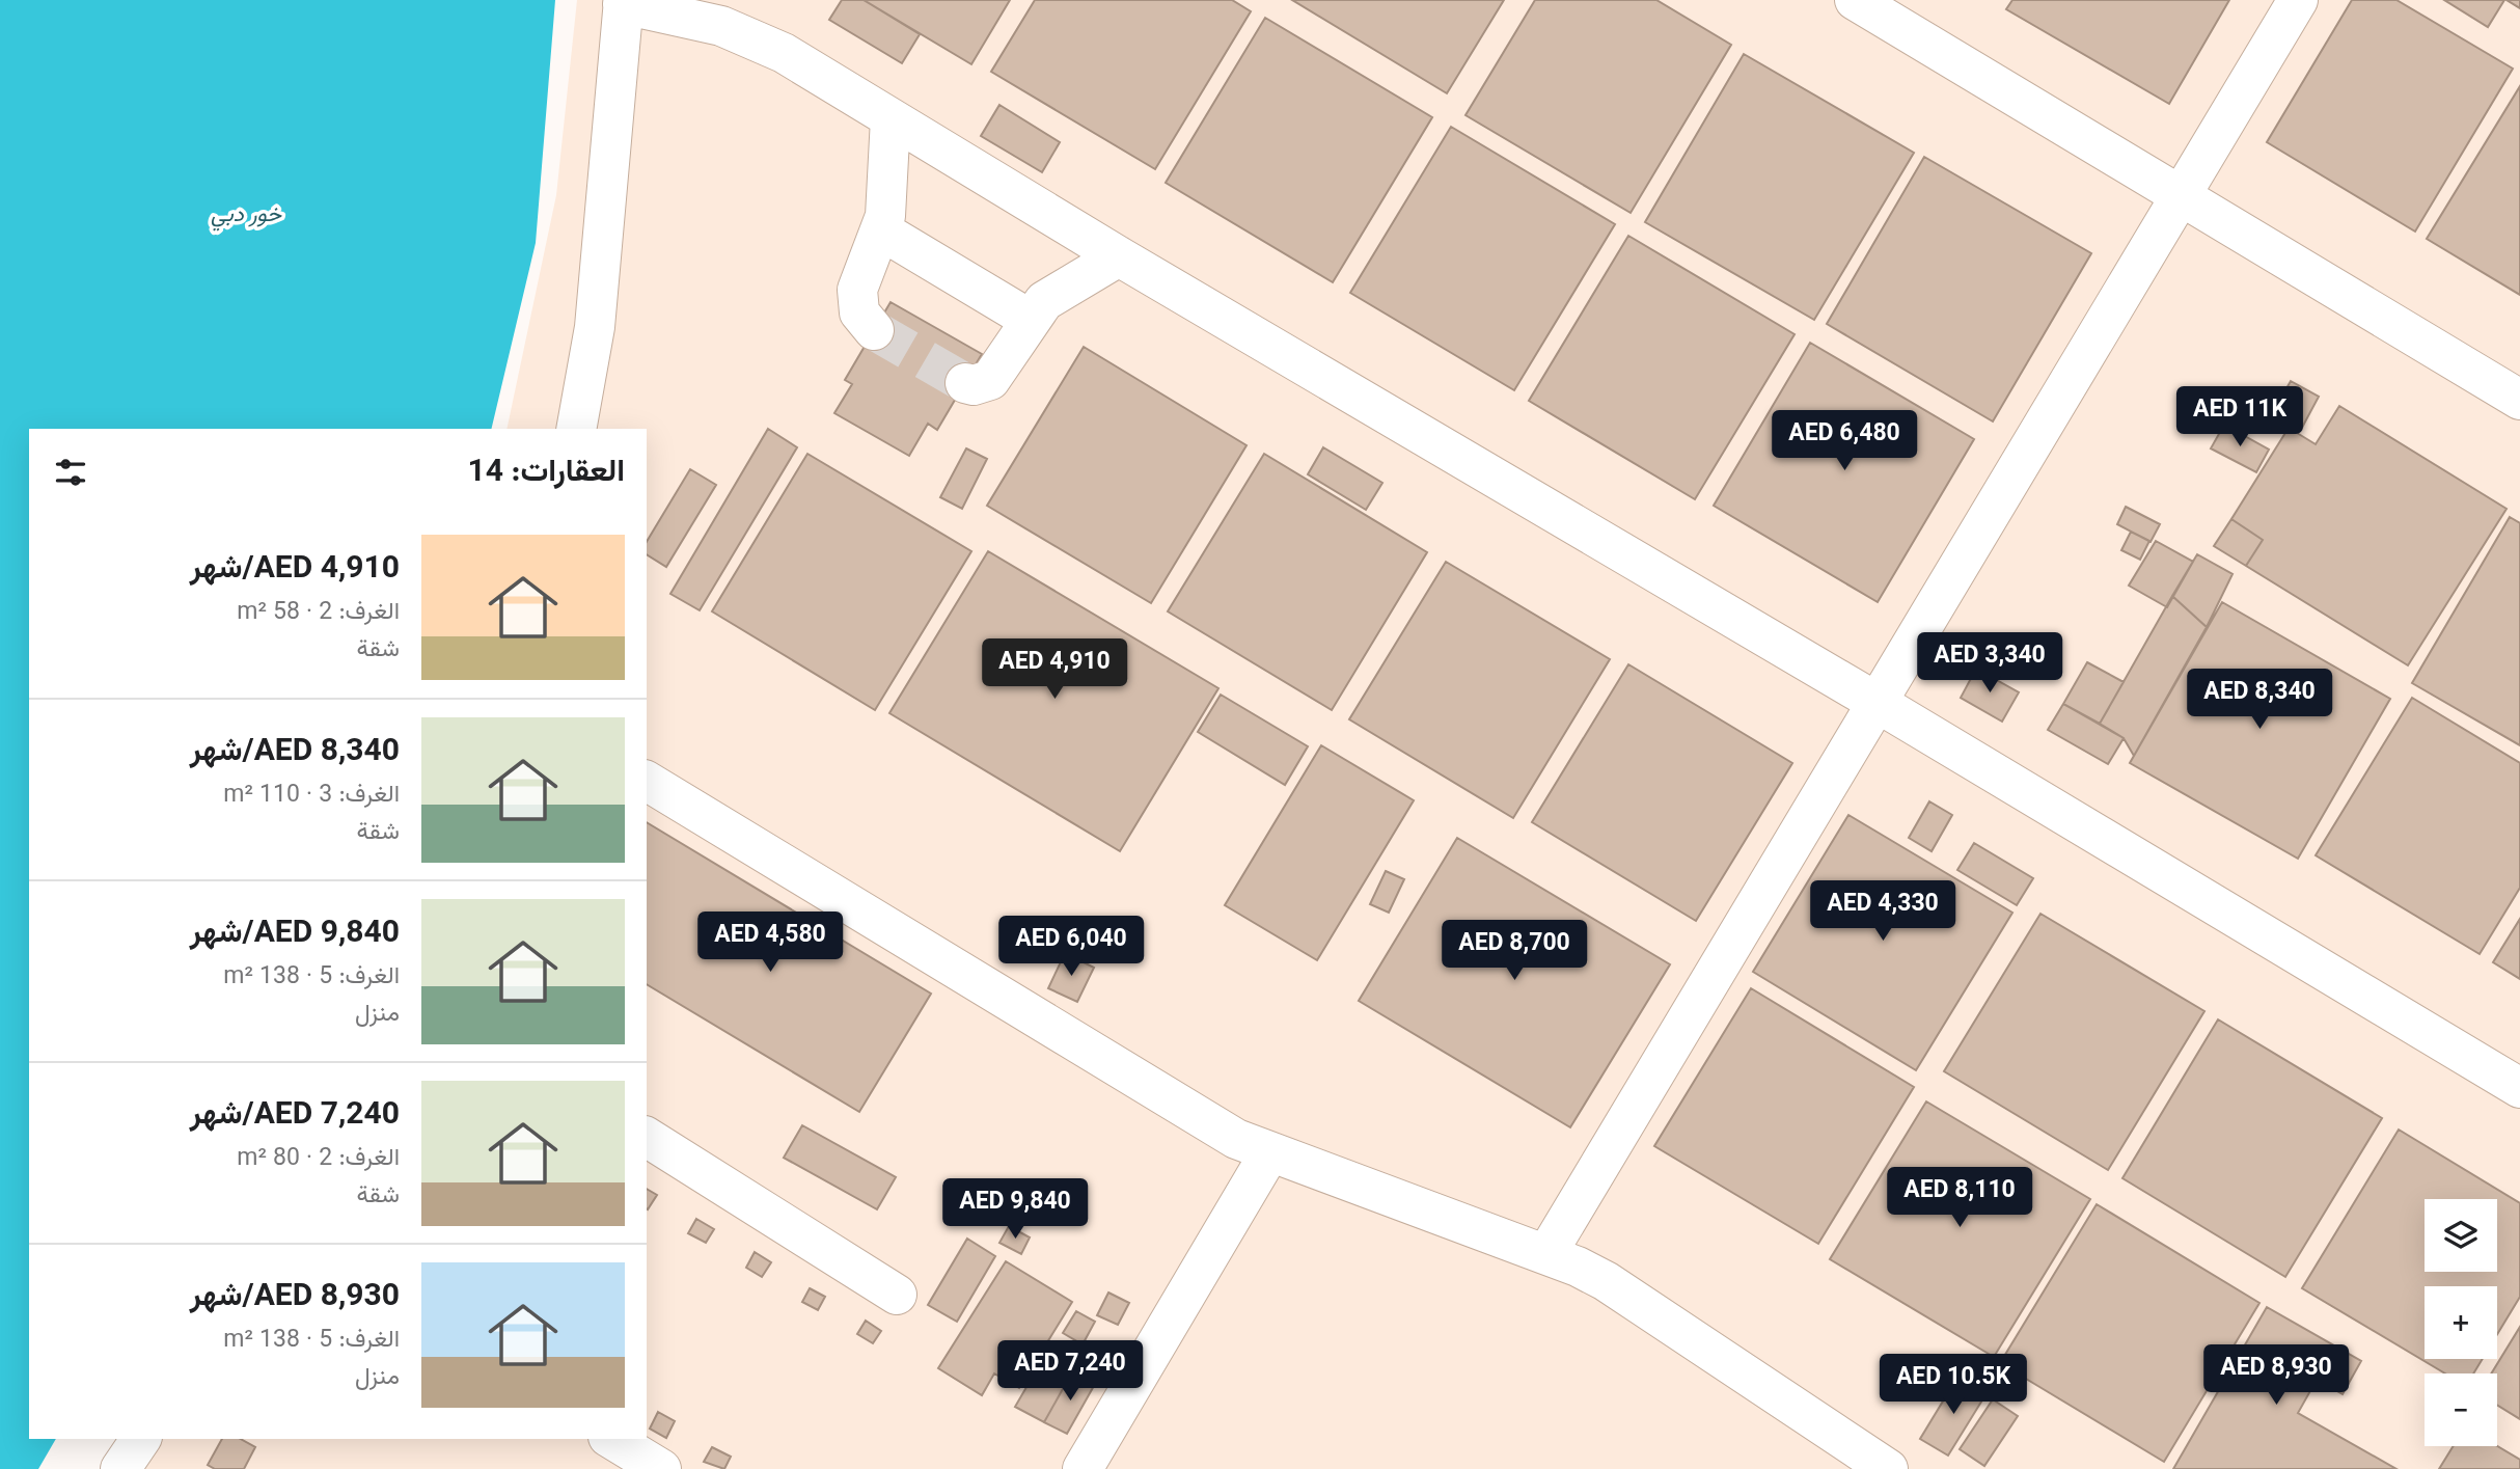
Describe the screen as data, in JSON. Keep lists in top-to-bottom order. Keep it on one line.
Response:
{"water":["خور دبي"],"page":{"price":["AED 11K","AED 6,480","AED 3,340","AED 4,910","AED 8,340","AED 4,330","AED 4,580","AED 6,040","AED 8,700","AED 8,110","AED 9,840","AED 7,240","AED 8,930","AED 10.5K"],"heading":"العقارات: 14","list":[{"name":"AED 4,910/شهر","note":"الغرف: 2 · 58 m² · شقة"},{"name":"AED 8,340/شهر","note":"الغرف: 3 · 110 m² · شقة"},{"name":"AED 9,840/شهر","note":"الغرف: 5 · 138 m² · منزل"},{"name":"AED 7,240/شهر","note":"الغرف: 2 · 80 m² · شقة"},{"name":"AED 8,930/شهر","note":"الغرف: 5 · 138 m² · منزل"}],"map_buttons":["+","−"]}}
